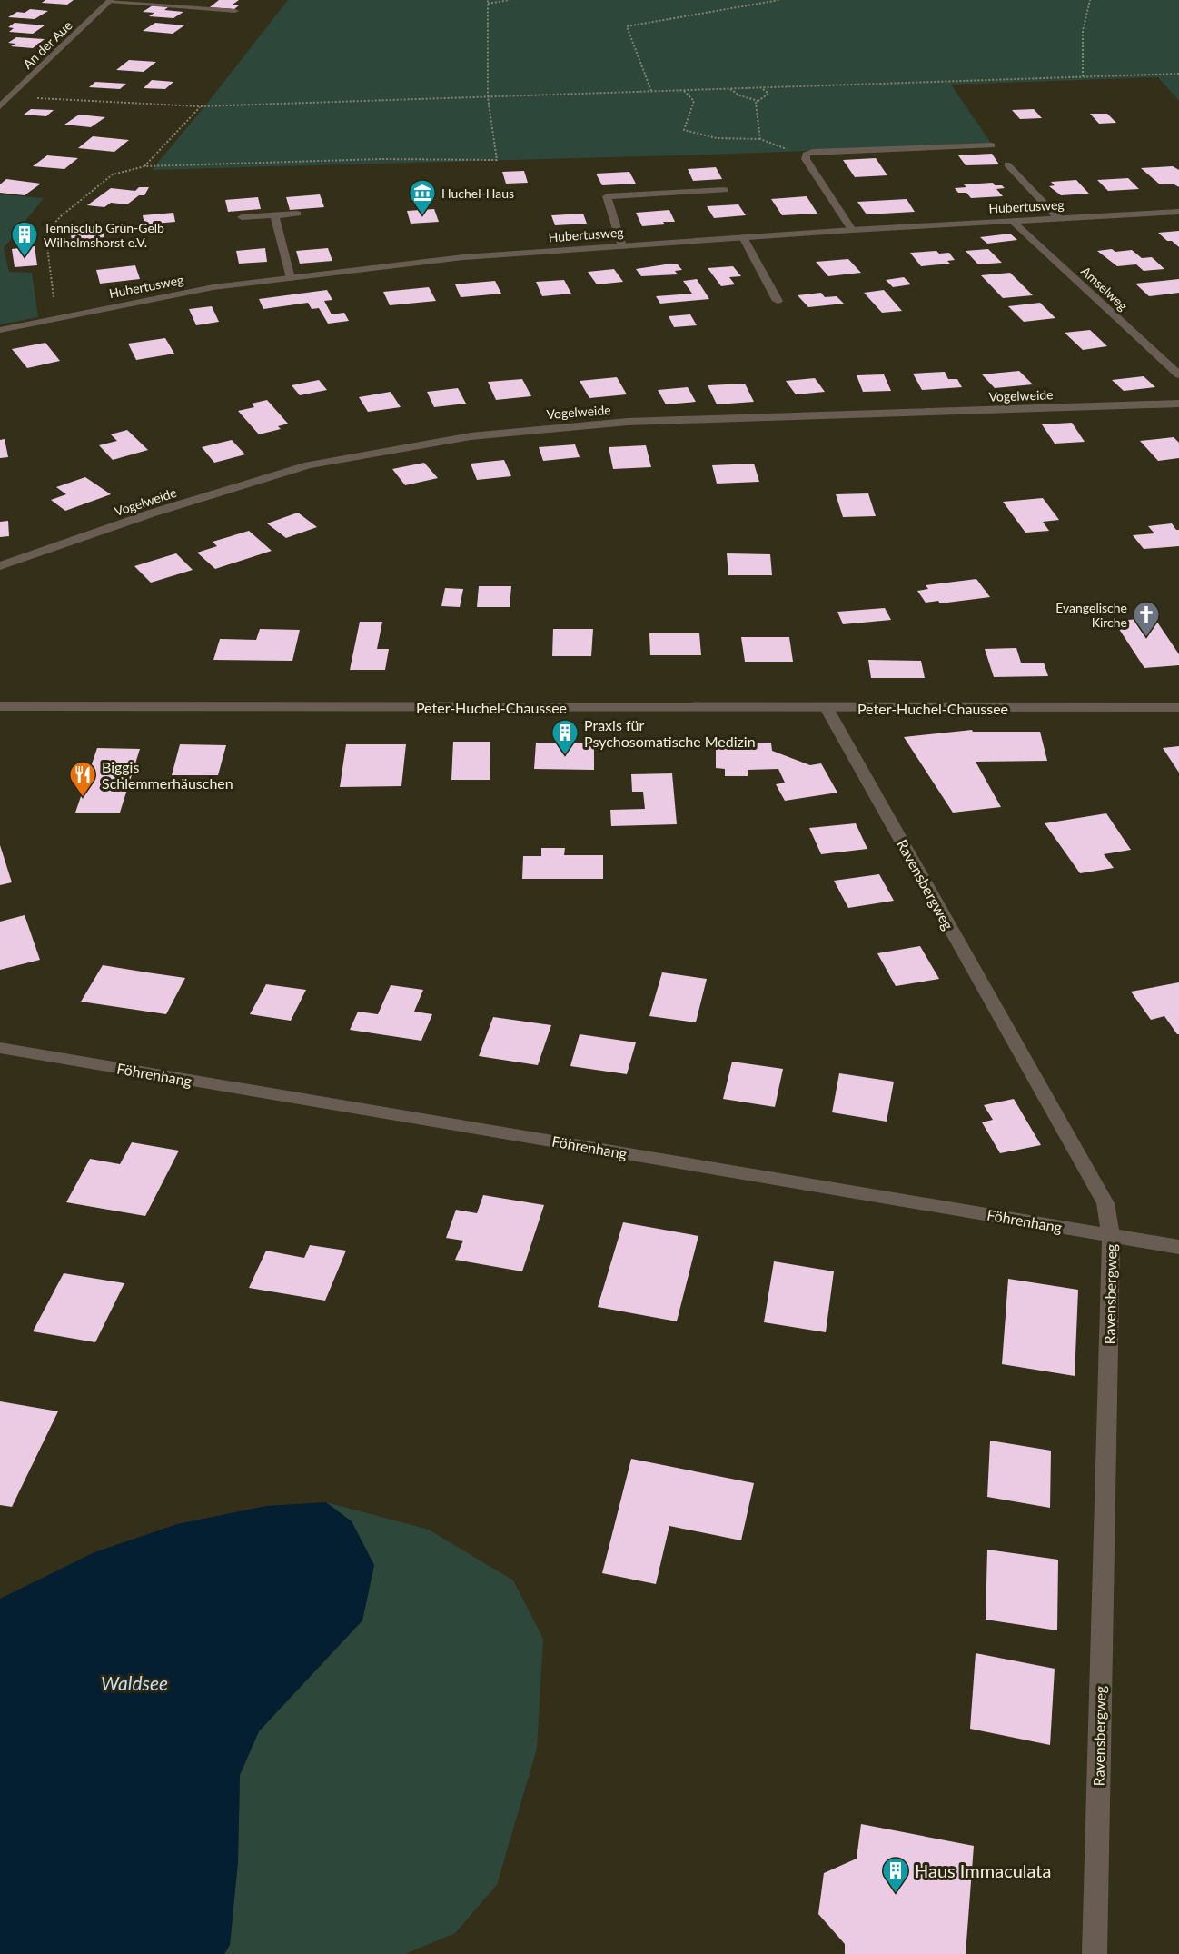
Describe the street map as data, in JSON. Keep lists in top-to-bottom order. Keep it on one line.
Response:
{"streets":{"street":["An der Aue","Hubertusweg","Amselweg","Vogelweide","Peter-Huchel-Chaussee","Ravensbergweg","Föhrenhang"]},"crossings":[["Hubertusweg","Amselweg"],["Peter-Huchel-Chaussee","Ravensbergweg"],["Ravensbergweg","Föhrenhang"]],"water":["Waldsee"],"places":{"museum":["Huchel-Haus"],"building":["Tennisclub Grün-Gelb Wilhelmshorst e.V.","Praxis für Psychosomatische Medizin","Haus Immaculata"],"church":["Evangelische Kirche"],"restaurant":["Biggis Schlemmerhäuschen"]}}
